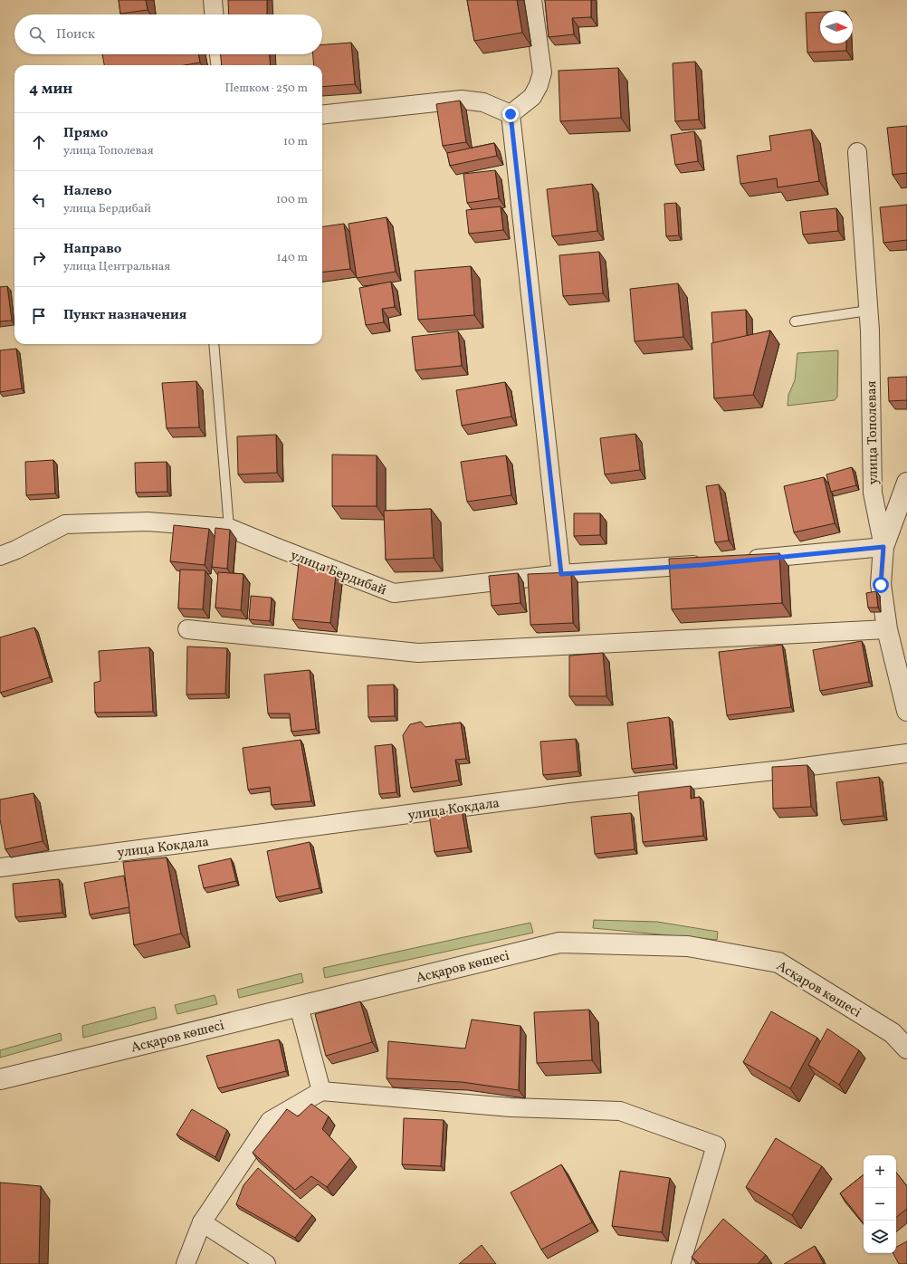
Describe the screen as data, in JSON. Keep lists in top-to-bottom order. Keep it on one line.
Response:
{"streets":{"street":["улица Тополевая","улица Бердибай","улица Кокдала","Асқаров көшесі"]},"north":"right","page":{"search":"Поиск","heading":["4 мин","Пешком · 250 m"],"list":[["Прямо","улица Тополевая","10 m"],["Налево","улица Бердибай","100 m"],["Направо","улица Центральная","140 m"],"Пункт назначения"],"map_buttons":["+","−"]}}
